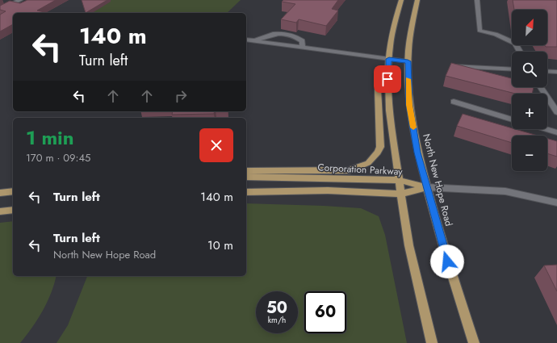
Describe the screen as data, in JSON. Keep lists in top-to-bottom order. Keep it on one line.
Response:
{"streets":{"main road":["Corporation Parkway","North New Hope Road"]},"crossings":[["Corporation Parkway","North New Hope Road"]],"north":"top right","page":{"map_buttons":["+","−"],"turn":["140 m","Turn left"],"heading":["1 min","170 m · 09:45"],"list":[{"name":"Turn left","value":"140 m"},{"name":"Turn left","note":"North New Hope Road","value":"10 m"}],"speed":"50 km/h","limit":"60"}}
